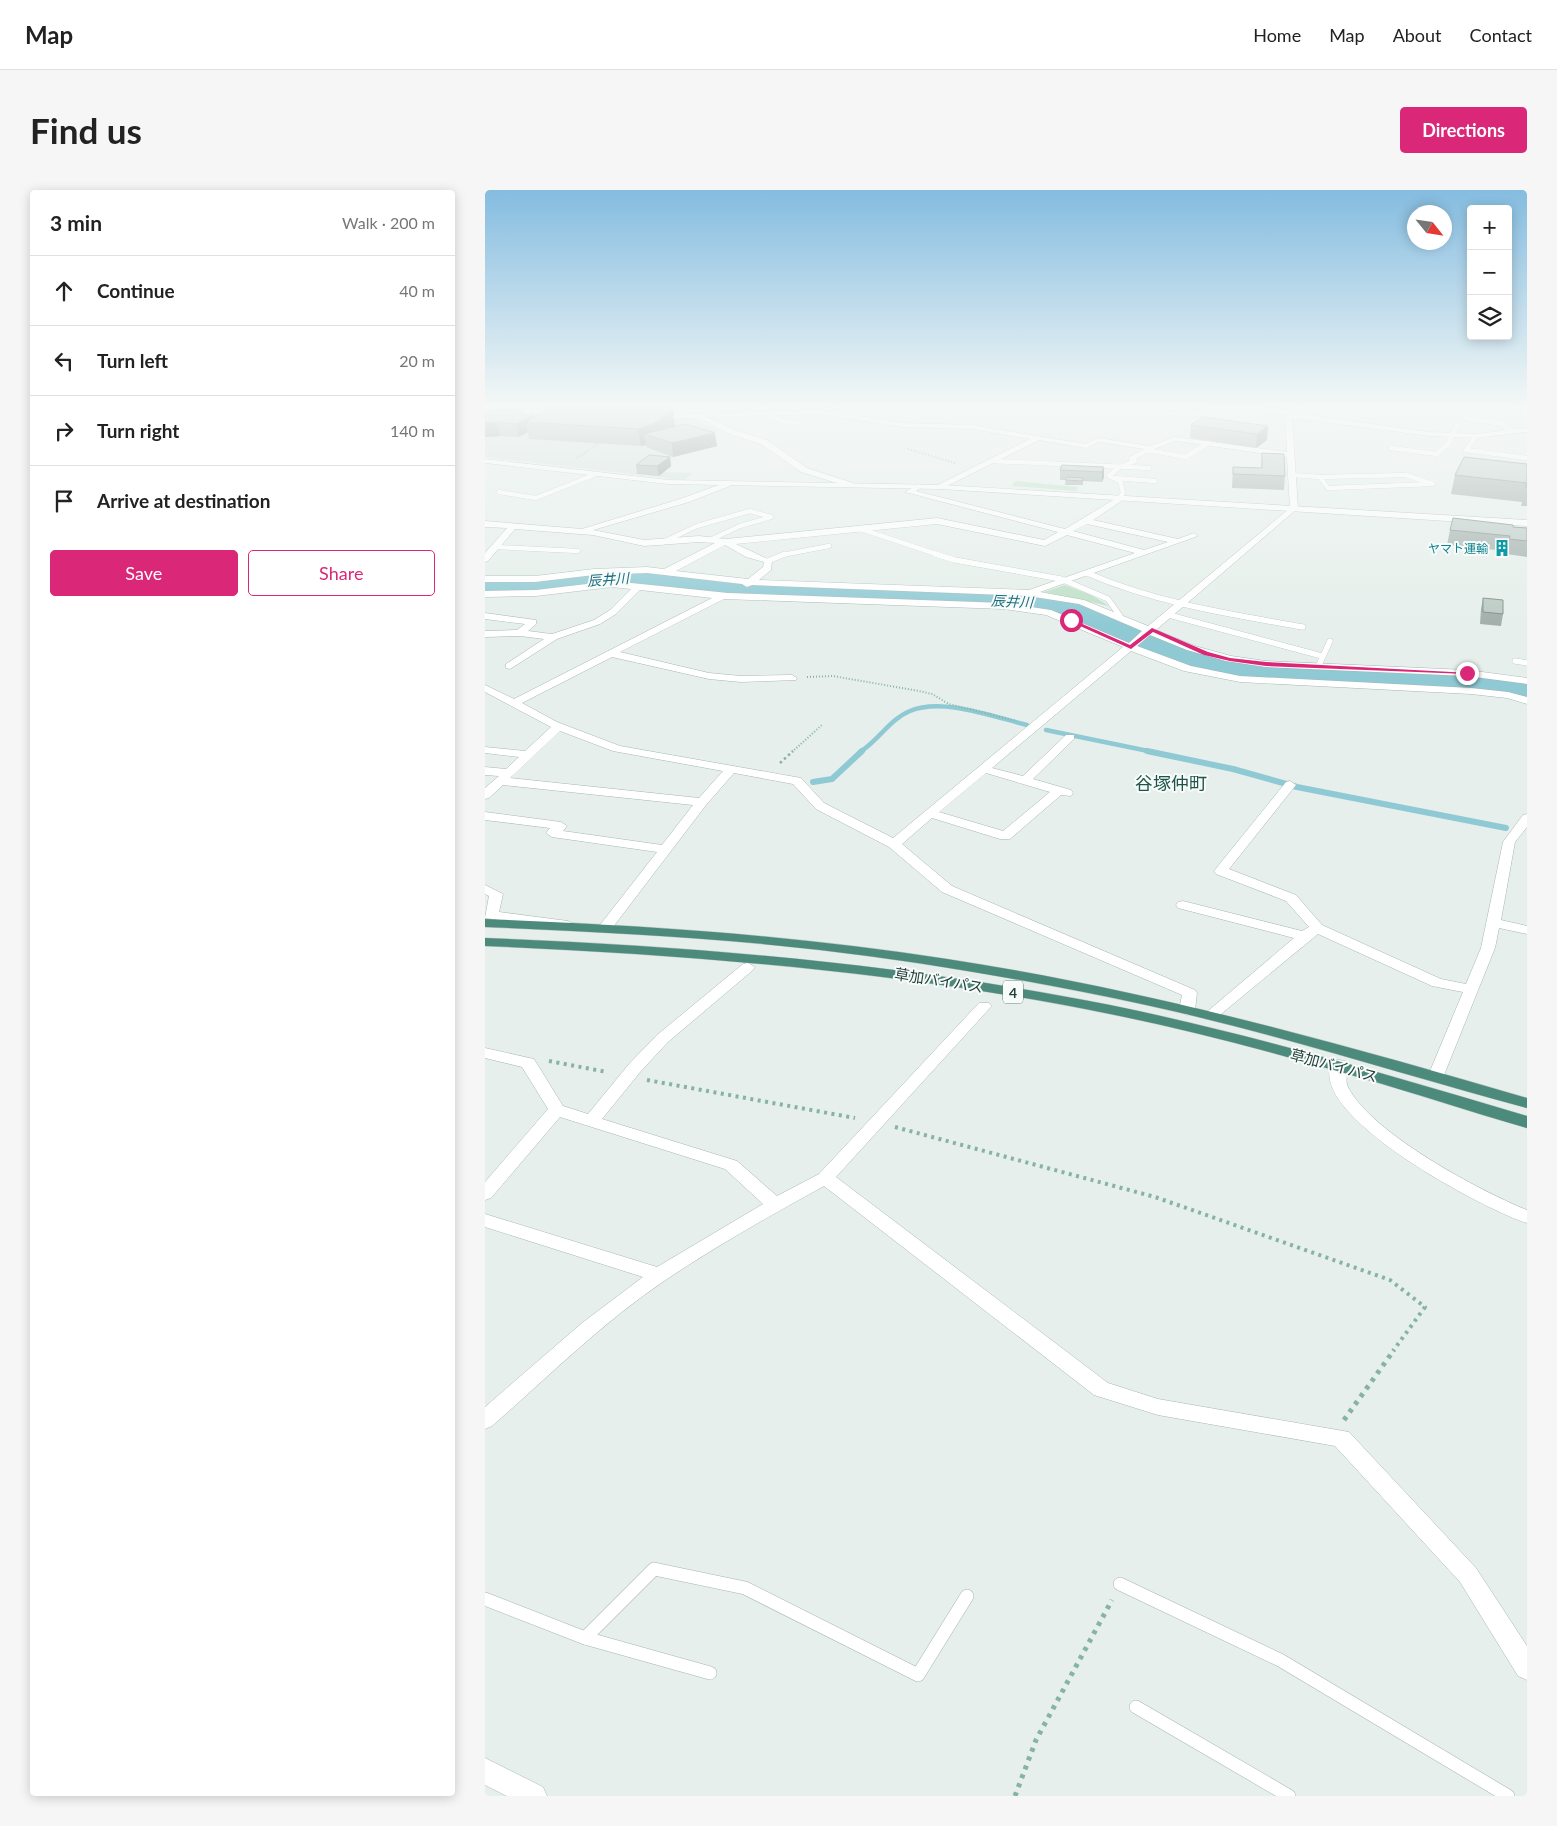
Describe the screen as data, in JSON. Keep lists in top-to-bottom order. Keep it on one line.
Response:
{"streets":{"highway":["草加バイパス","4"]},"districts":["谷塚仲町"],"water":["辰井川"],"places":{"building":["ヤマト運輸"]},"north":"bottom right","page":{"header":"Map","nav":["Home","Map","About","Contact"],"buttons":["Directions",["Save","Share"]],"title":"Find us","heading":["3 min","Walk · 200 m"],"map_buttons":["+","−"],"list":[["Continue","40 m"],["Turn left","20 m"],["Turn right","140 m"],"Arrive at destination"]}}
